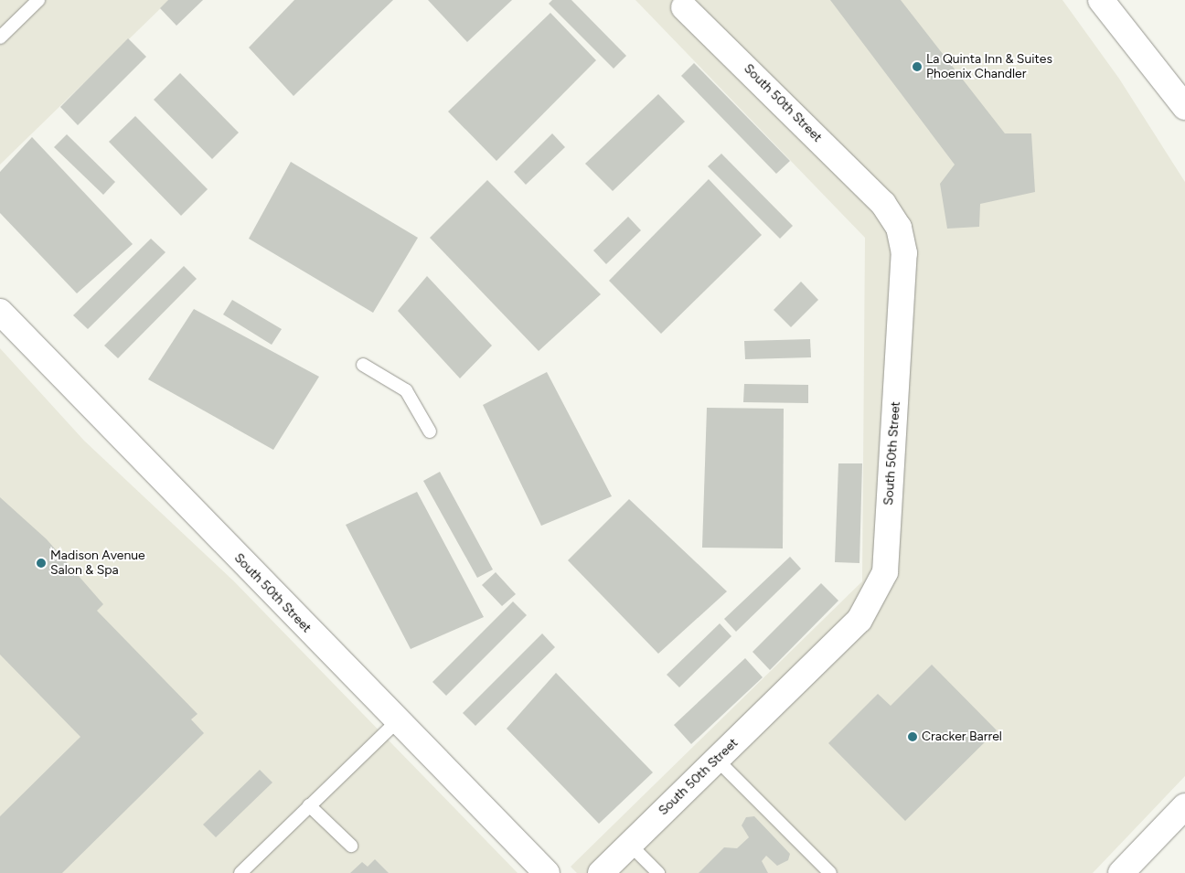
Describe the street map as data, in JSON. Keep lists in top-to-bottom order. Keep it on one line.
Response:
{"streets":{"main road":["South 50th Street"]},"places":["La Quinta Inn & Suites Phoenix Chandler","Madison Avenue Salon & Spa","Cracker Barrel"]}
